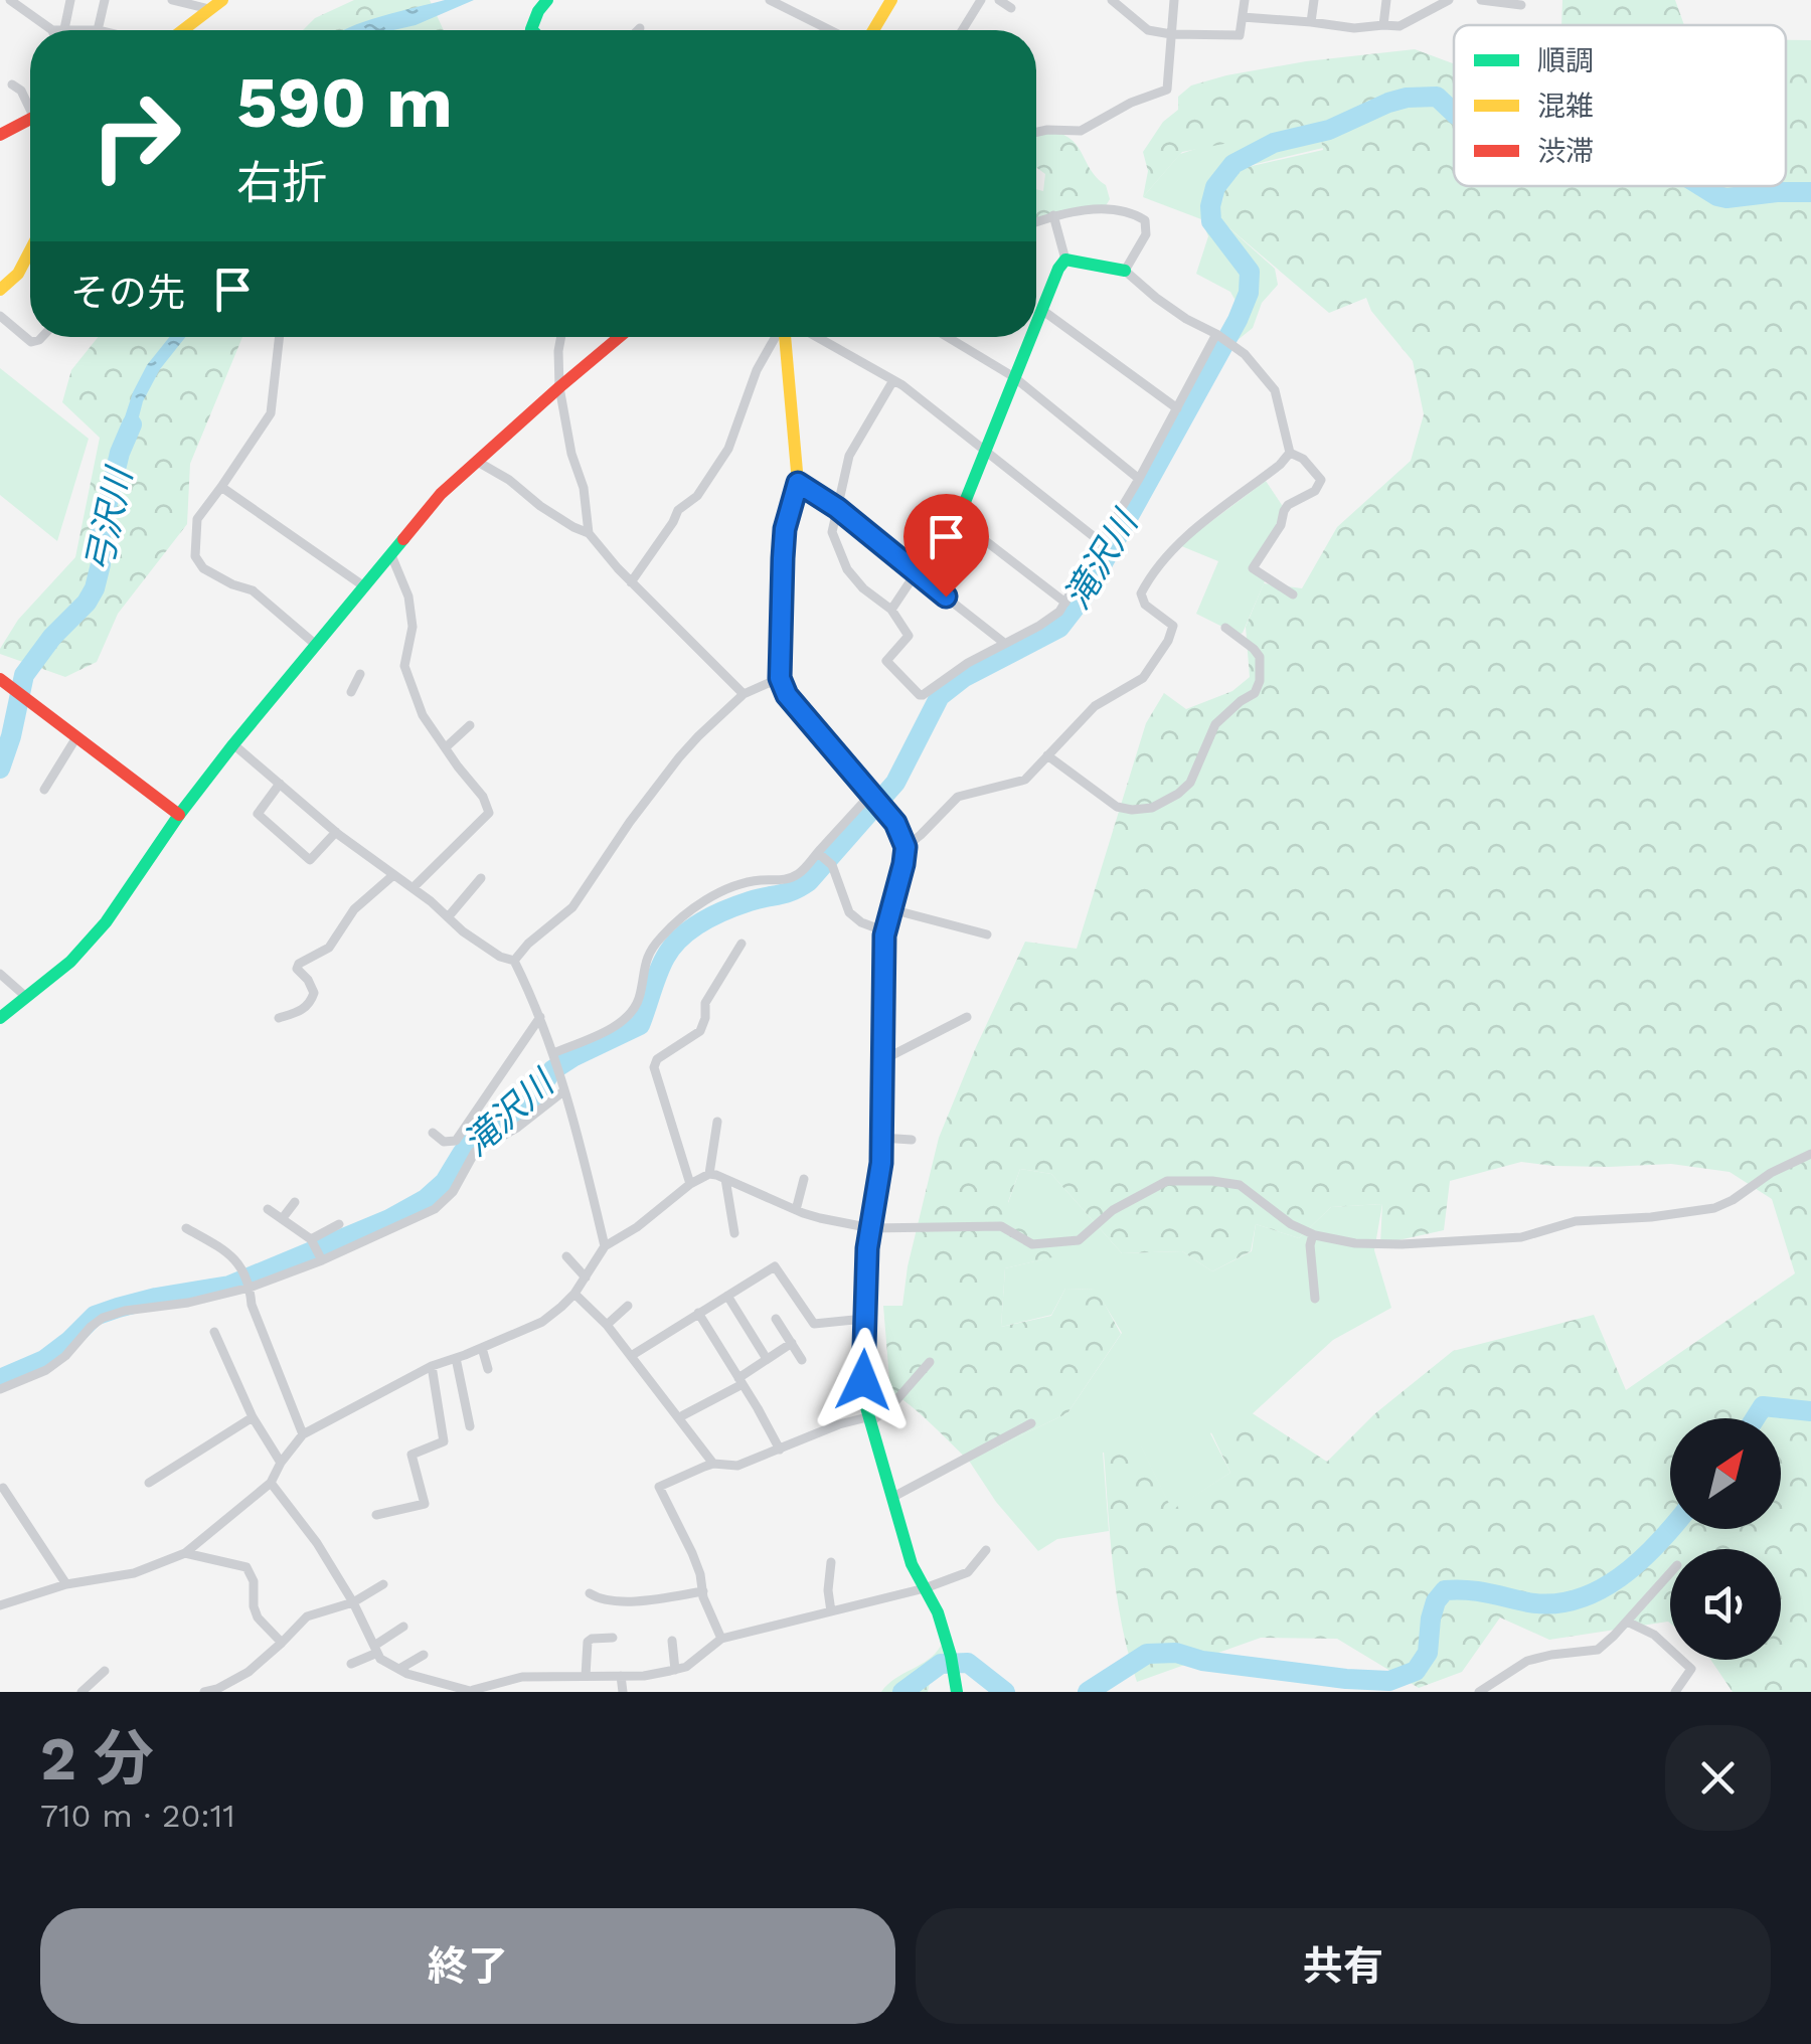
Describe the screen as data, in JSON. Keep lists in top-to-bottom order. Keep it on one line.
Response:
{"water":["弓沢川","滝沢川"],"legend":["順調","混雑","渋滞"],"north":"top right","page":{"turn":["590 m","右折"],"then":"その先","heading":["2 分","710 m · 20:11"],"buttons":["終了","共有"]}}
